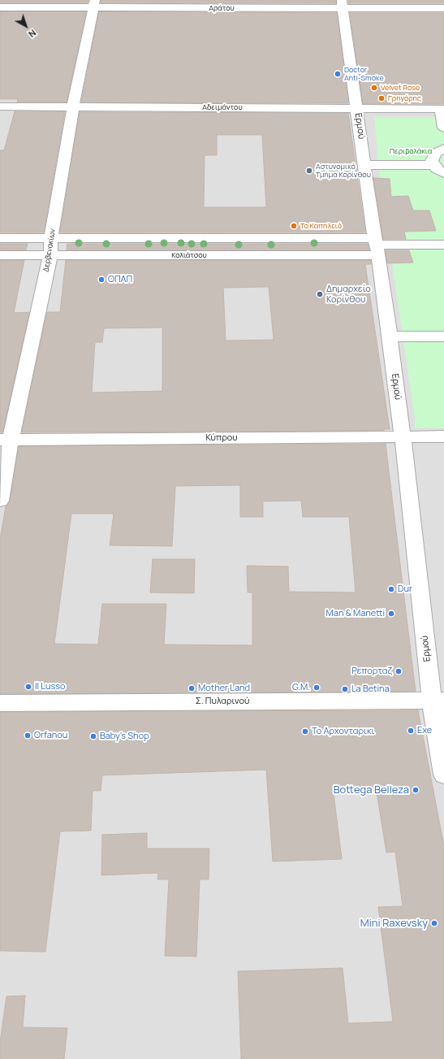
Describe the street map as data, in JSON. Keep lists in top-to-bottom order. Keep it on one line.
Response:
{"streets":{"street":["Αράτου","Αδειμάντου","Ερμού","Δερβενακίων","Κολιάτσου","Κύπρου","Σ. Πυλαρινού"]},"crossings":[["Αράτου","Ερμού"],["Αράτου","Δερβενακίων"],["Αδειμάντου","Ερμού"],["Αδειμάντου","Δερβενακίων"],["Ερμού","Κολιάτσου"],["Ερμού","Κύπρου"],["Ερμού","Σ. Πυλαρινού"],["Δερβενακίων","Κολιάτσου"],["Δερβενακίων","Κύπρου"]],"parks":["Περιβολάκια"],"places":["Doctor Anti-Smoke","Velvet Rose","Γρηγόρης","Αστυνομικό Τμήμα Κορίνθου","Το Καπηλειὀ","ΟΠΑΠ","Δημαρχείο Κορίνθου","Dur","Man & Manetti","Ρεπορταζ","Il Lusso","G.M.","Mother Land","La Betina","Exe","Το Αρχονταρικι","Orfanou","Baby's Shop","Bottega Belleza","Mini Raxevsky"],"north":"bottom right"}
